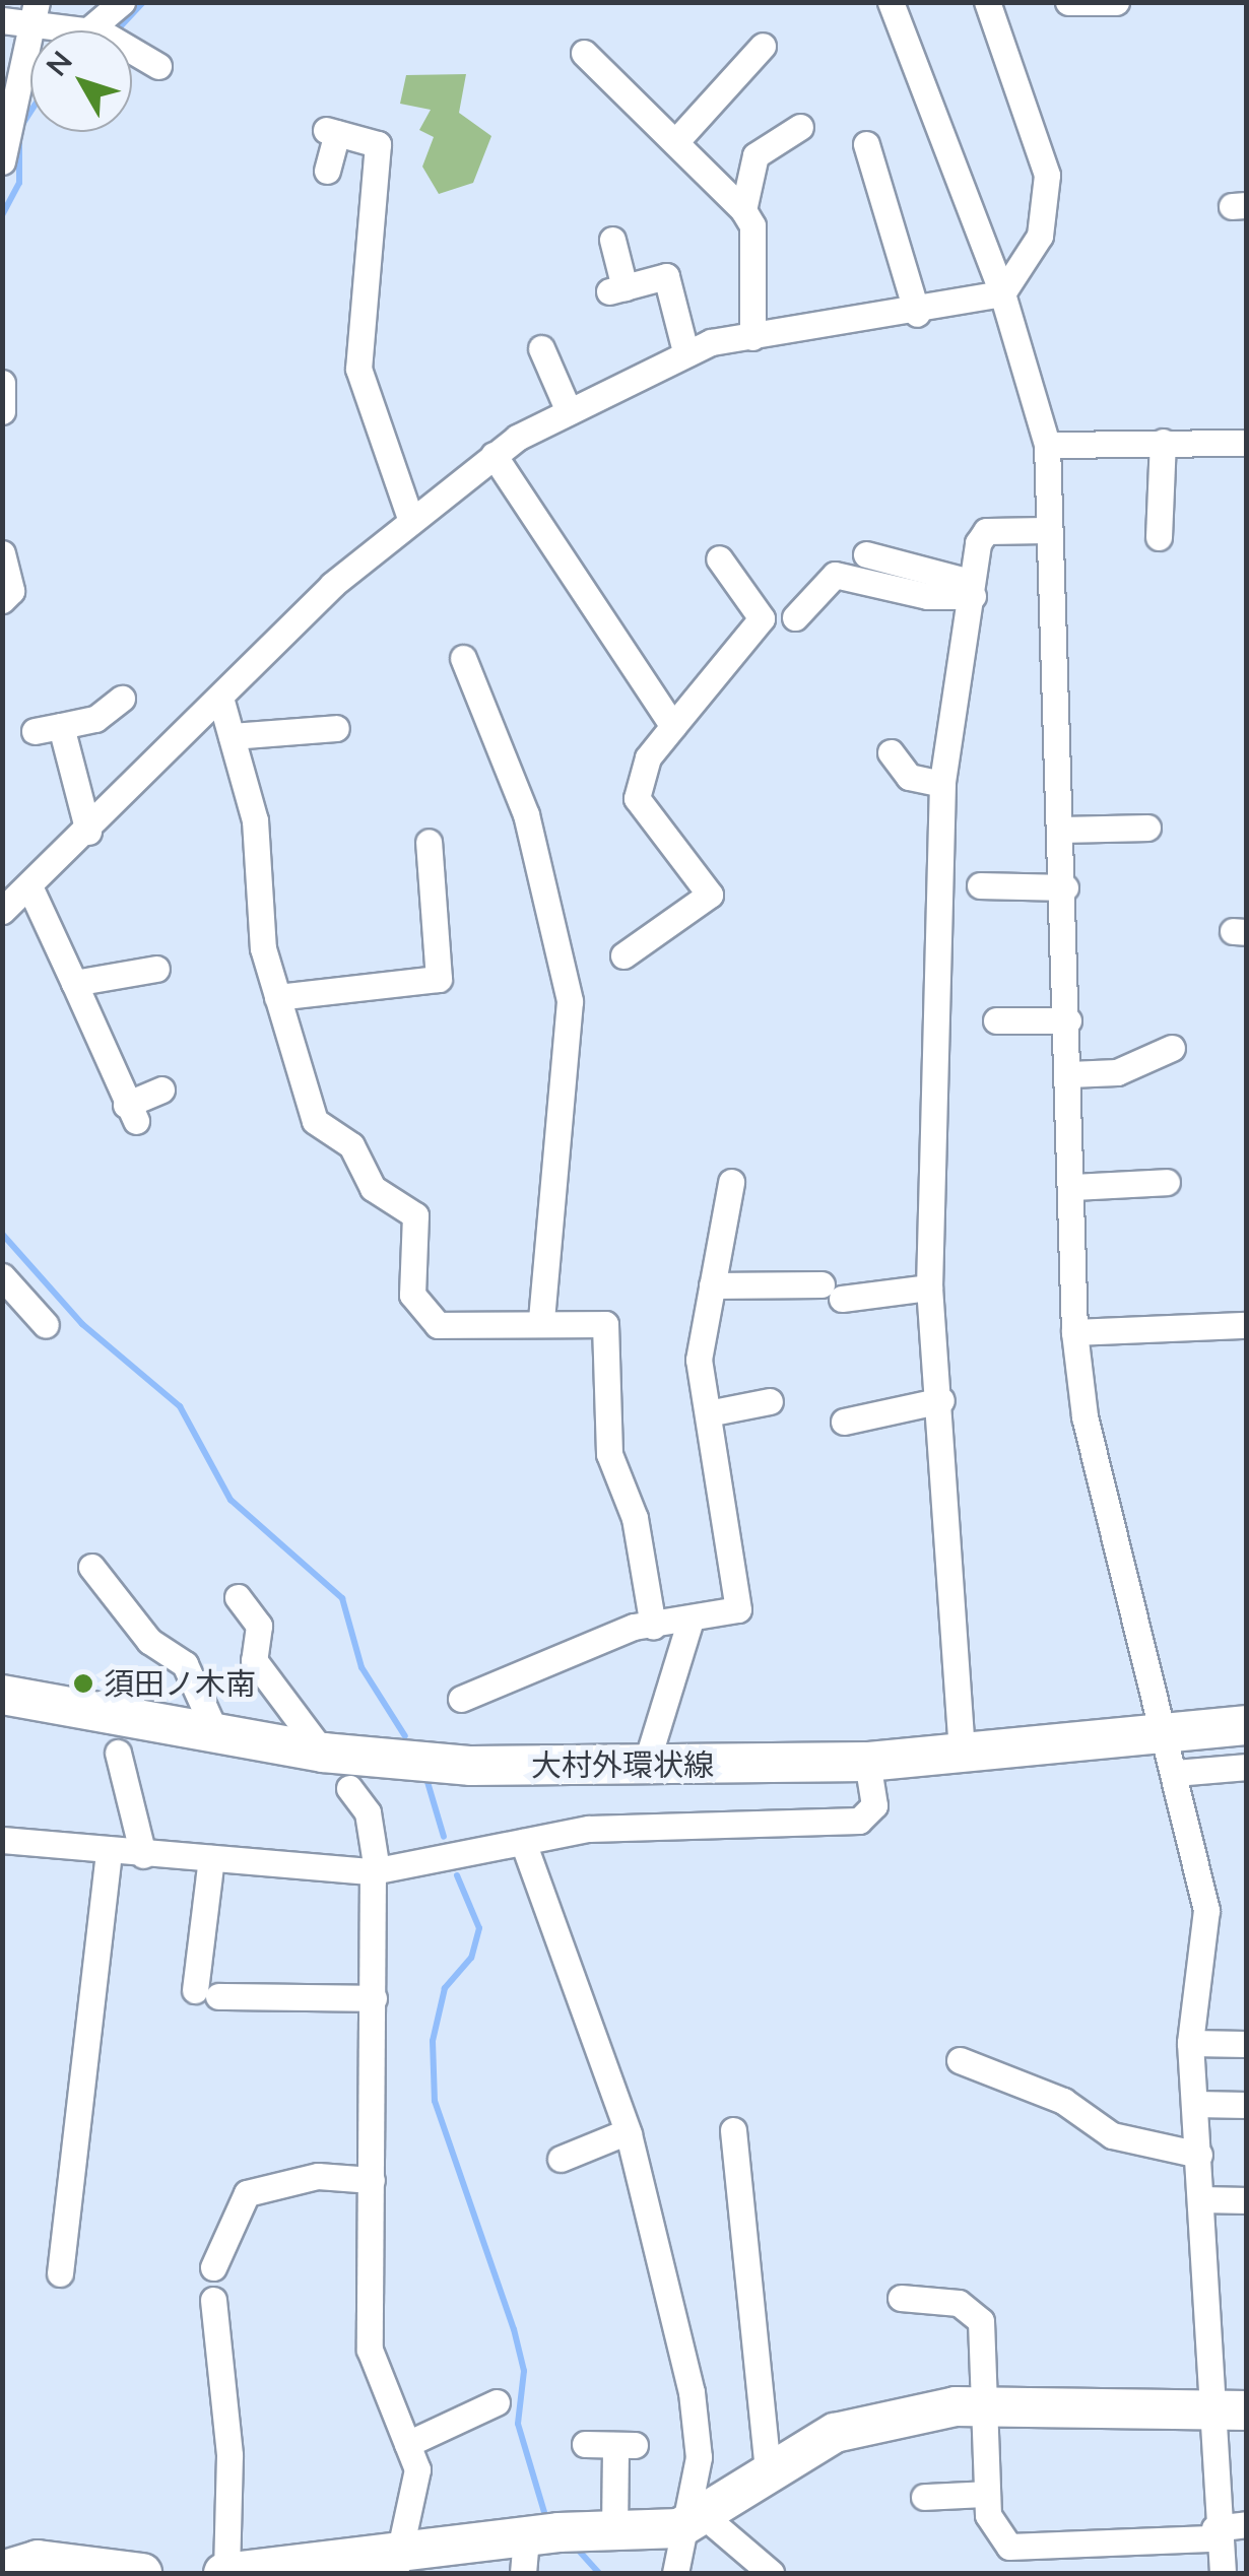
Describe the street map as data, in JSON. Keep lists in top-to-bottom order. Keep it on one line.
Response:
{"streets":{"main road":["大村外環状線"]},"places":["須田ノ木南"],"north":"top left"}
